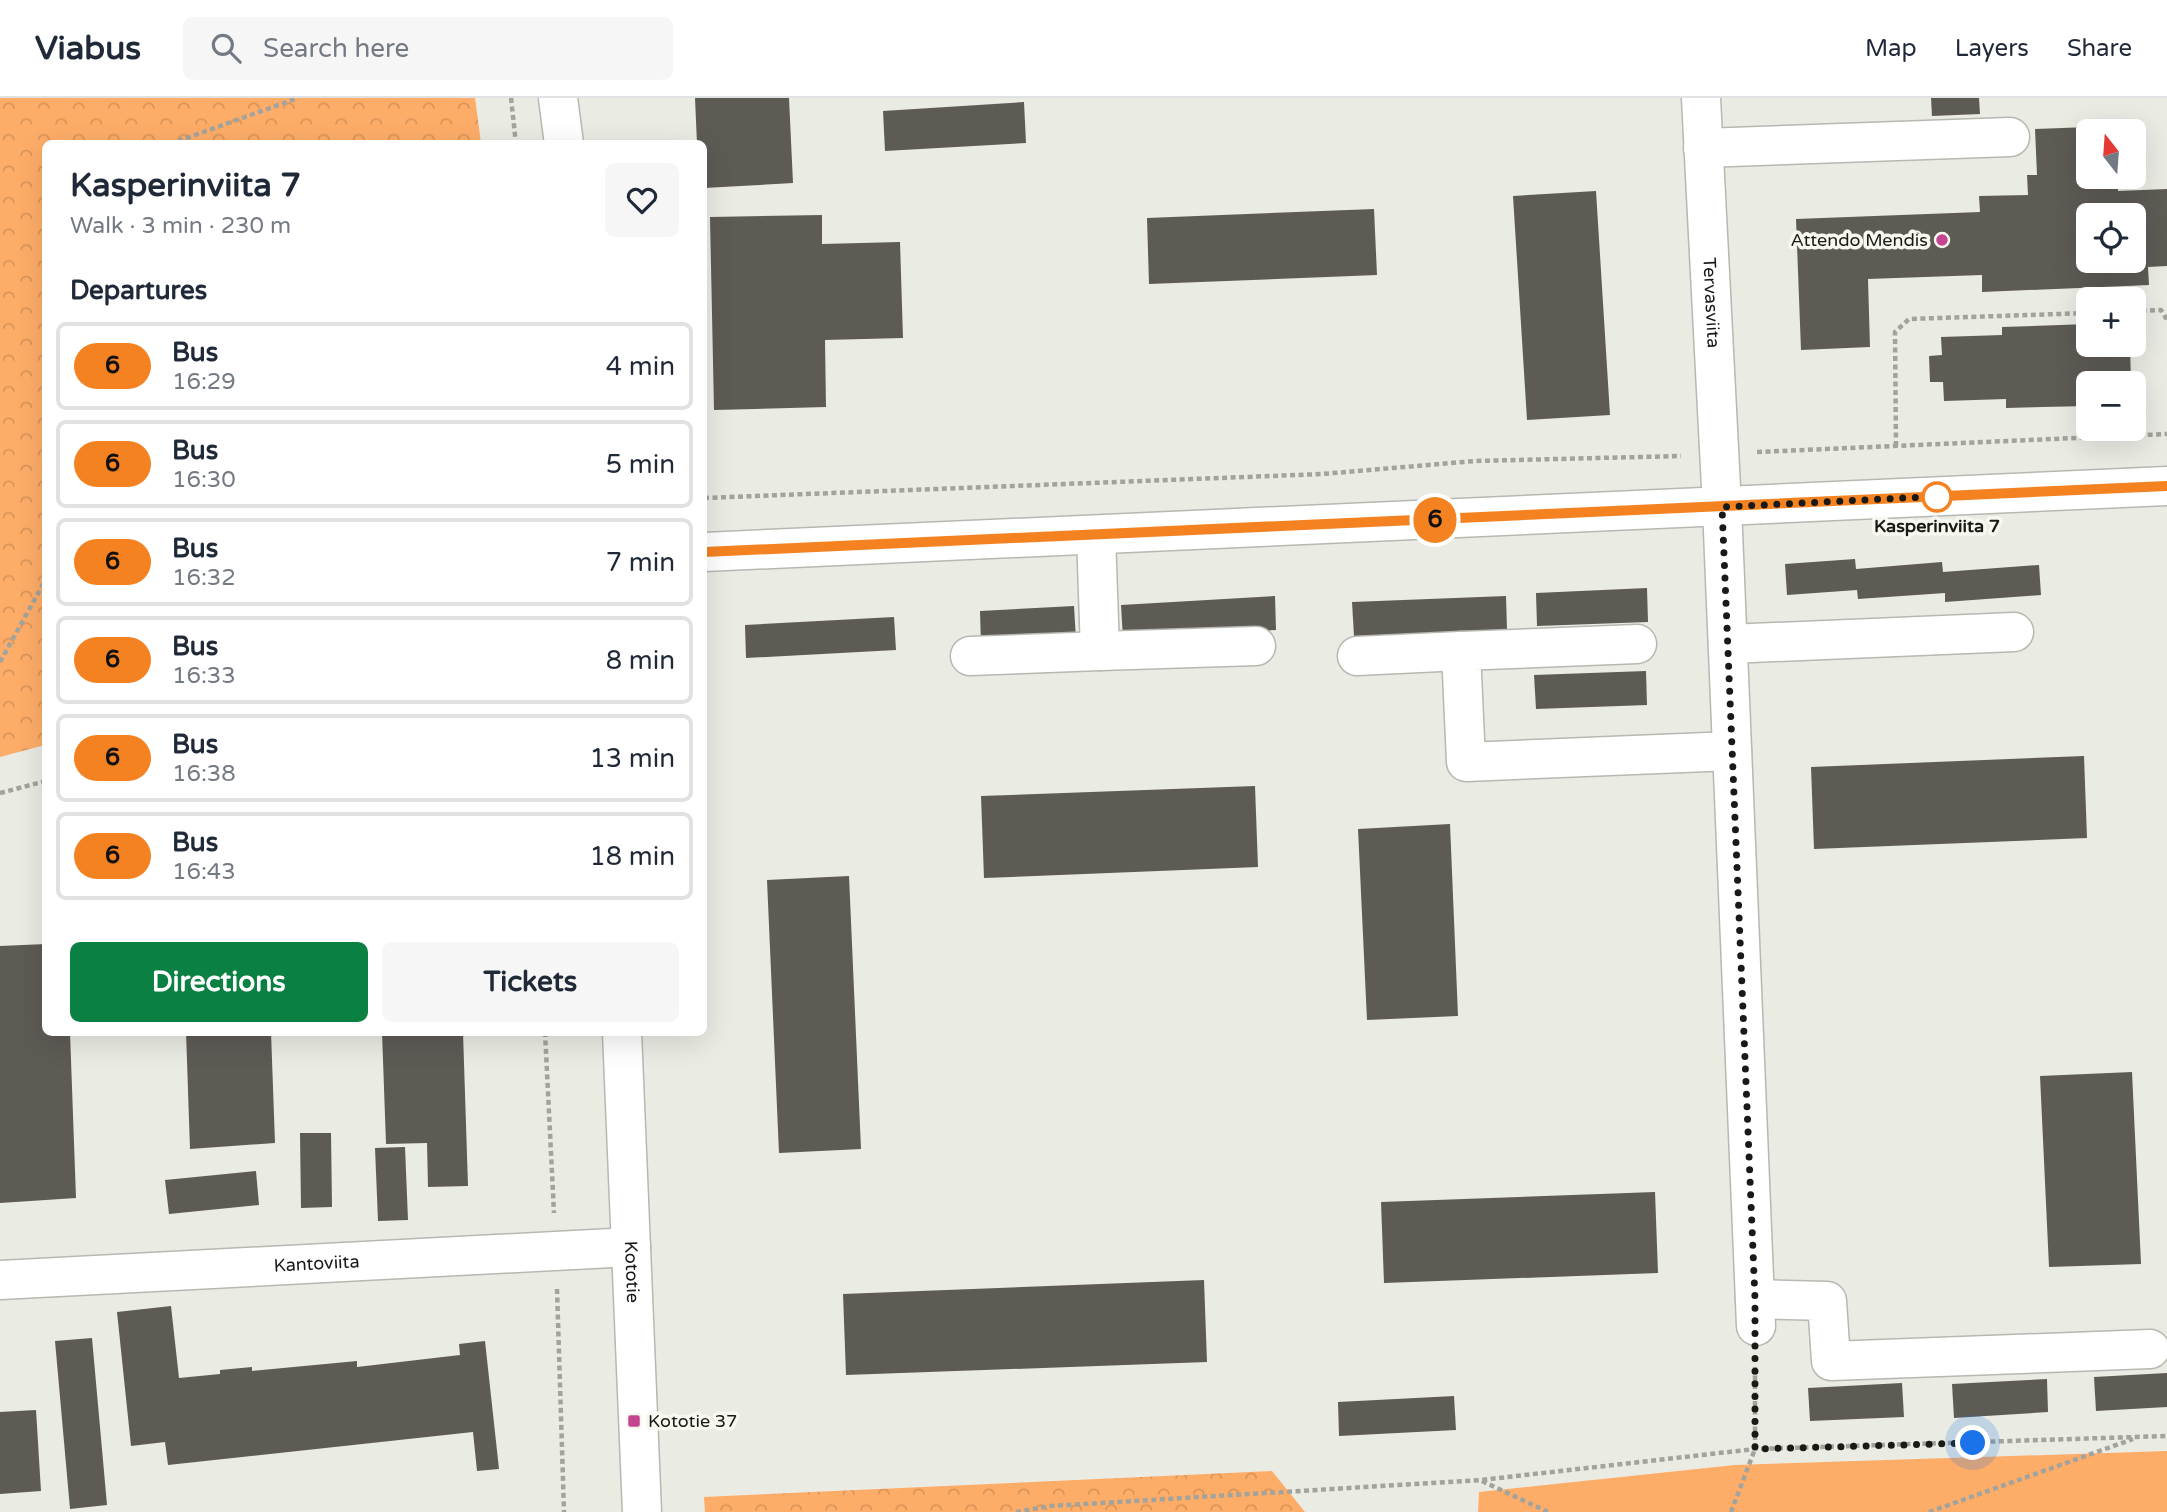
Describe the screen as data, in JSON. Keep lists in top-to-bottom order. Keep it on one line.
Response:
{"streets":{"street":["Tervasviita","Kantoviita","Kototie"]},"crossings":[["Kantoviita","Kototie"]],"places":{"other":["Attendo Mendis","Kasperinviita 7"],"transit":["Kototie 37"]},"lines":["bus line 6"],"north":"top","page":{"header":"Viabus","search":"Search here","nav":["Map","Layers","Share"],"on_map":"6","map_buttons":["+","−"],"heading":[["Kasperinviita 7","Walk · 3 min · 230 m"],"Departures"],"list":[{"mark":"6","name":"Bus","note":"16:29","value":"4 min"},{"mark":"6","name":"Bus","note":"16:30","value":"5 min"},{"mark":"6","name":"Bus","note":"16:32","value":"7 min"},{"mark":"6","name":"Bus","note":"16:33","value":"8 min"},{"mark":"6","name":"Bus","note":"16:38","value":"13 min"},{"mark":"6","name":"Bus","note":"16:43","value":"18 min"}],"buttons":["Directions","Tickets"]}}
